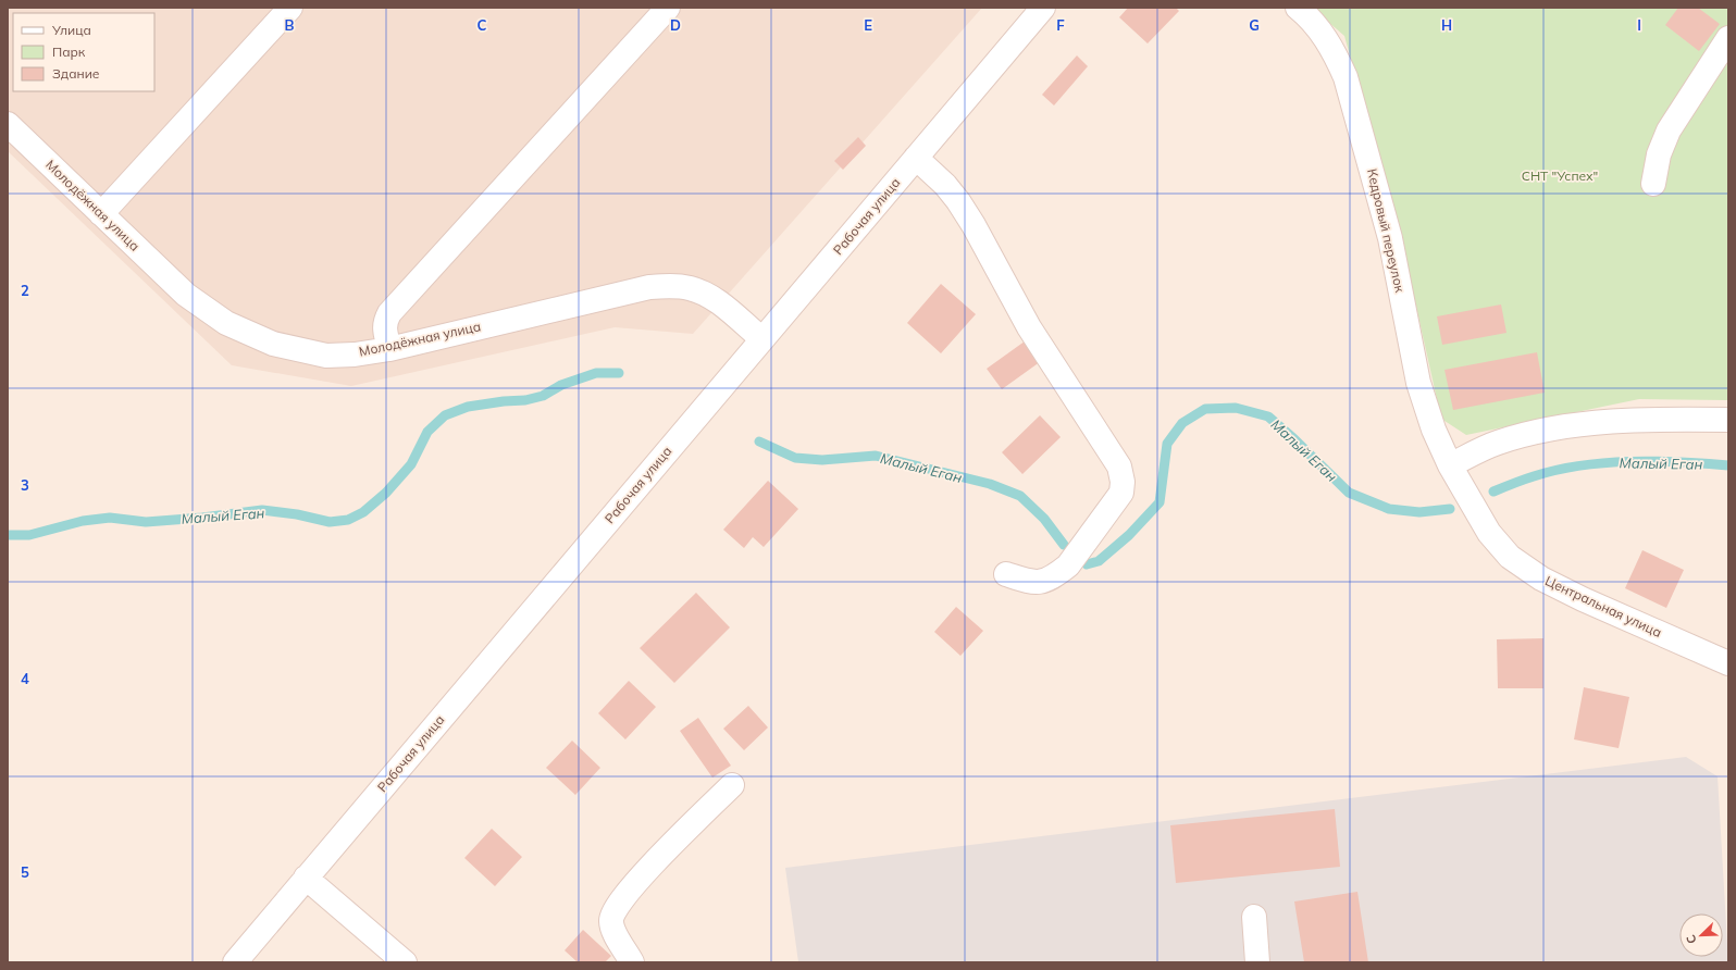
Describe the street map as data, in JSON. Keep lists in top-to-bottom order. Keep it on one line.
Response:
{"streets":{"street":["Молодёжная улица","Рабочая улица","Кедровый переулок","Центральная улица"]},"crossings":[["Молодёжная улица","Рабочая улица"],["Кедровый переулок","Центральная улица"]],"water":["Малый Еган"],"parks":["СНТ \"Успех\""],"legend":["Улица","Парк","Здание"],"north":"bottom left","grid":{"columns":["B","C","D","E","F","G","H","I"],"rows":["2","3","4","5"]}}
